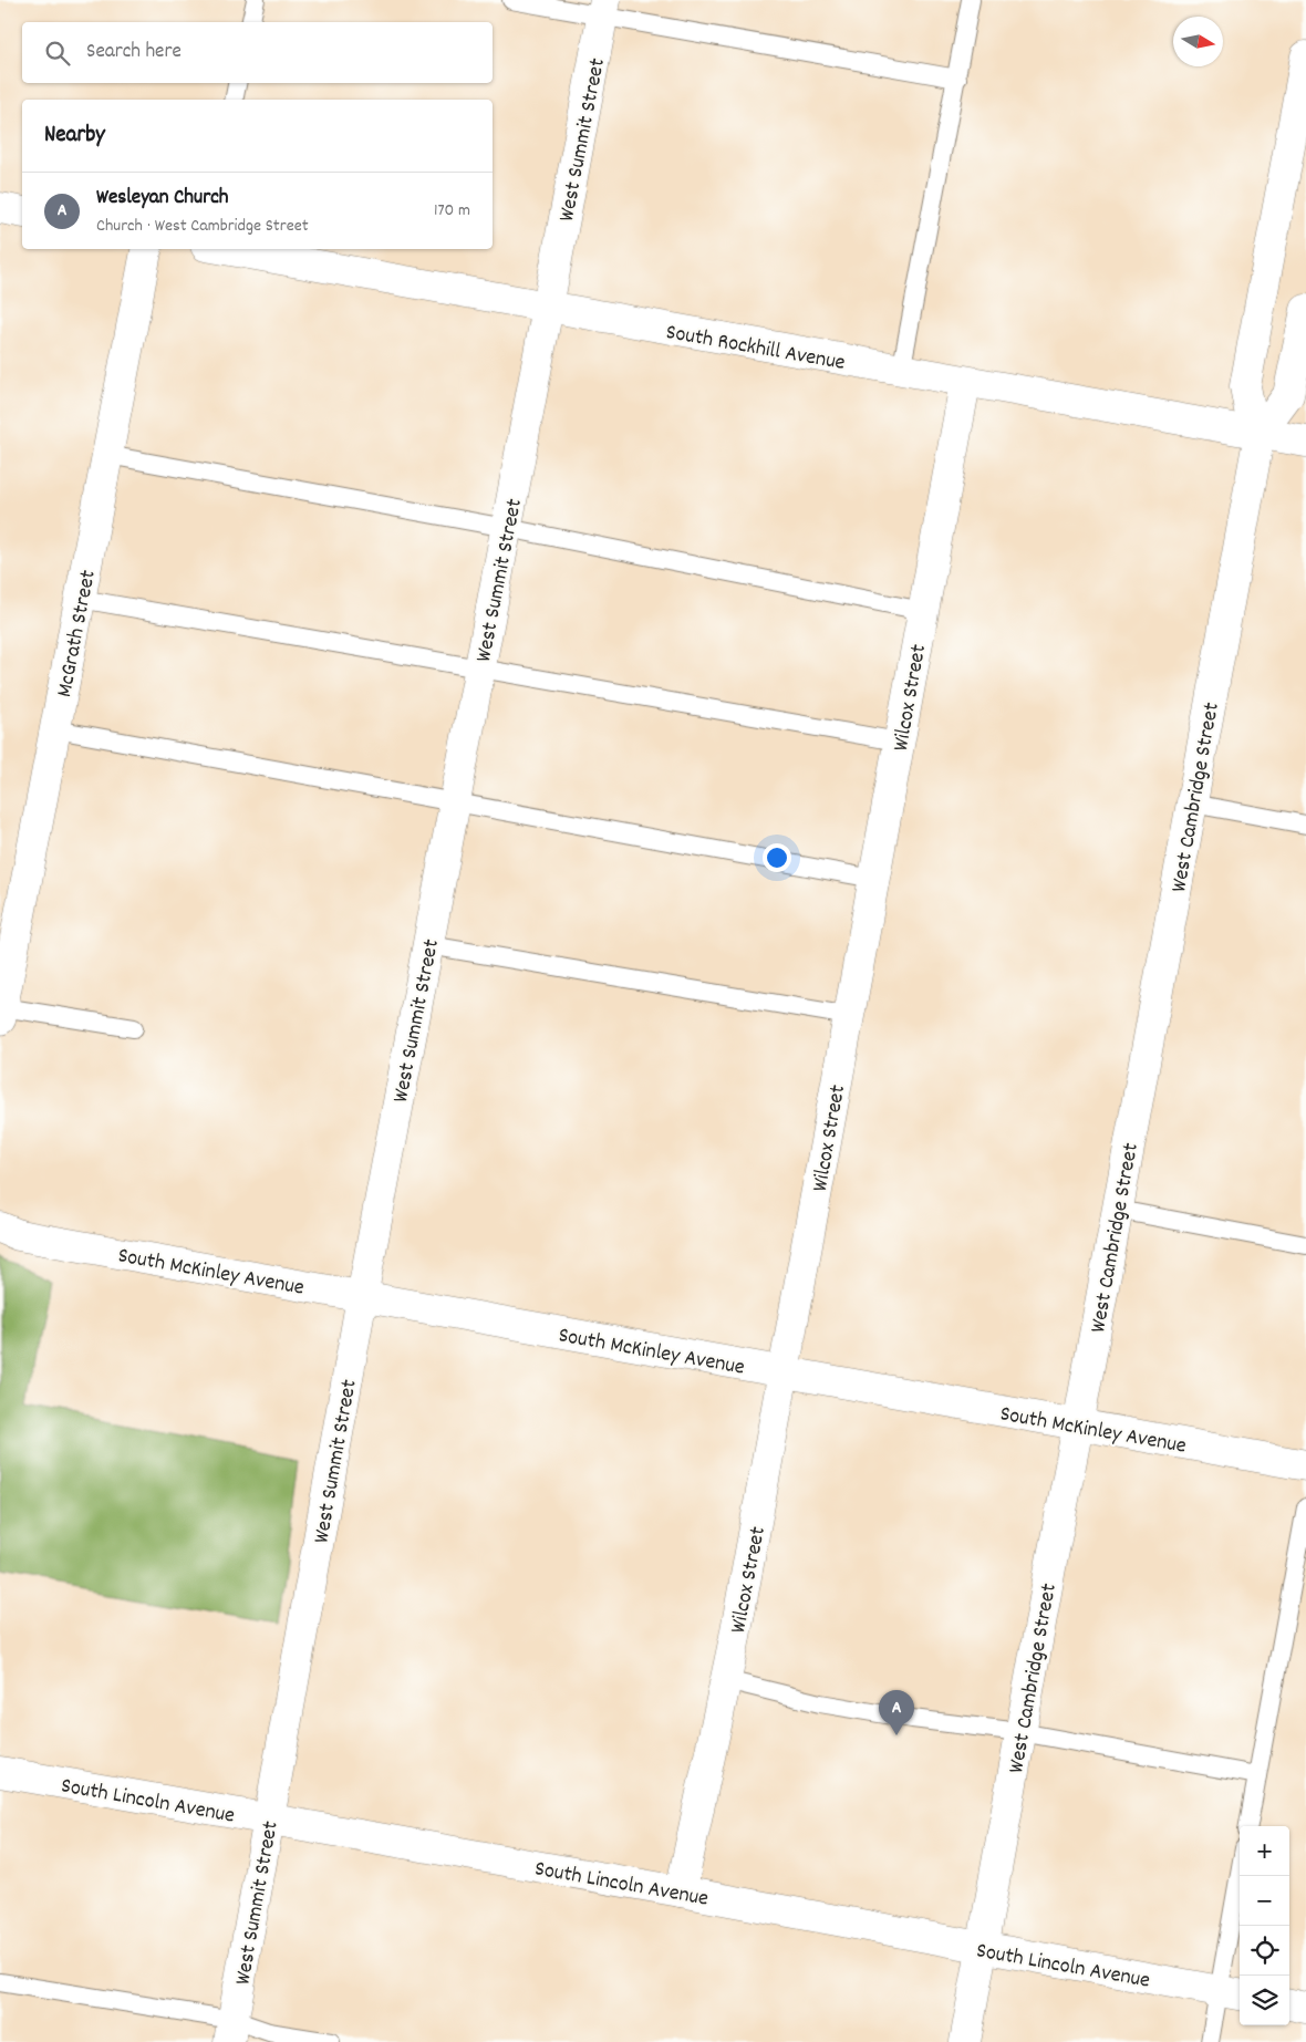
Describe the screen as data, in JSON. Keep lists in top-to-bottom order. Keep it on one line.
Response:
{"streets":{"street":["West Summit Street","South Rockhill Avenue","McGrath Street","Wilcox Street","West Cambridge Street","South McKinley Avenue","South Lincoln Avenue"]},"crossings":[["West Summit Street","South Rockhill Avenue"],["West Summit Street","South McKinley Avenue"],["West Summit Street","South Lincoln Avenue"],["South Rockhill Avenue","Wilcox Street"],["South Rockhill Avenue","West Cambridge Street"],["Wilcox Street","South McKinley Avenue"],["Wilcox Street","South Lincoln Avenue"],["West Cambridge Street","South McKinley Avenue"],["West Cambridge Street","South Lincoln Avenue"]],"north":"right","page":{"search":"Search here","heading":"Nearby","list":[{"mark":"A","name":"Wesleyan Church","note":"Church · West Cambridge Street","value":"170 m"}],"pins":"A","map_buttons":["+","−"]}}
